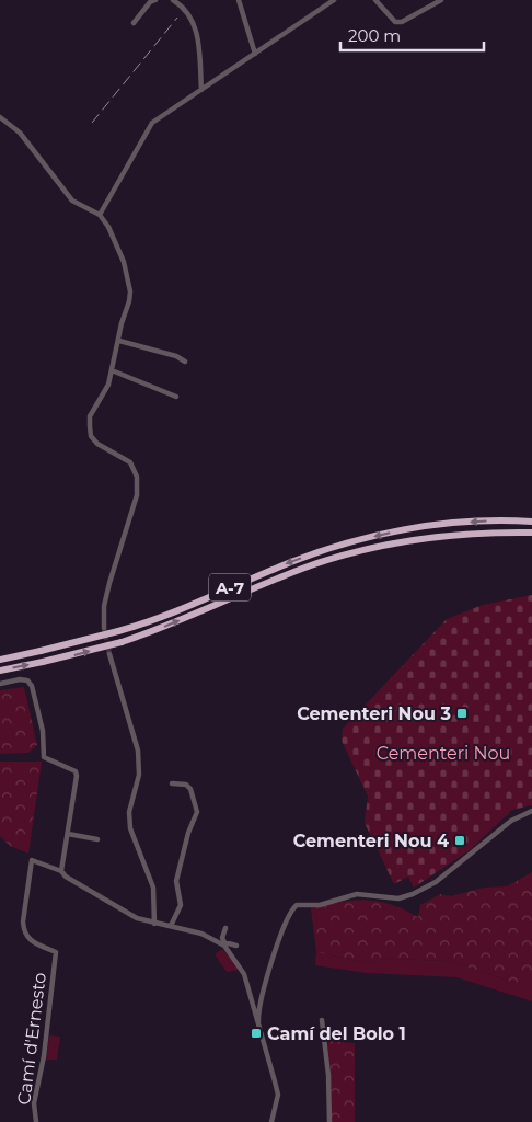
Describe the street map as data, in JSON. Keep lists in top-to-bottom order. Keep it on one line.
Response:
{"streets":{"highway":["A-7"],"street":["Camí d'Ernesto"]},"parks":["Cementeri Nou"],"places":{"transit":["Cementeri Nou 3","Cementeri Nou 4","Camí del Bolo 1"]},"scale_bar":"200 m"}
